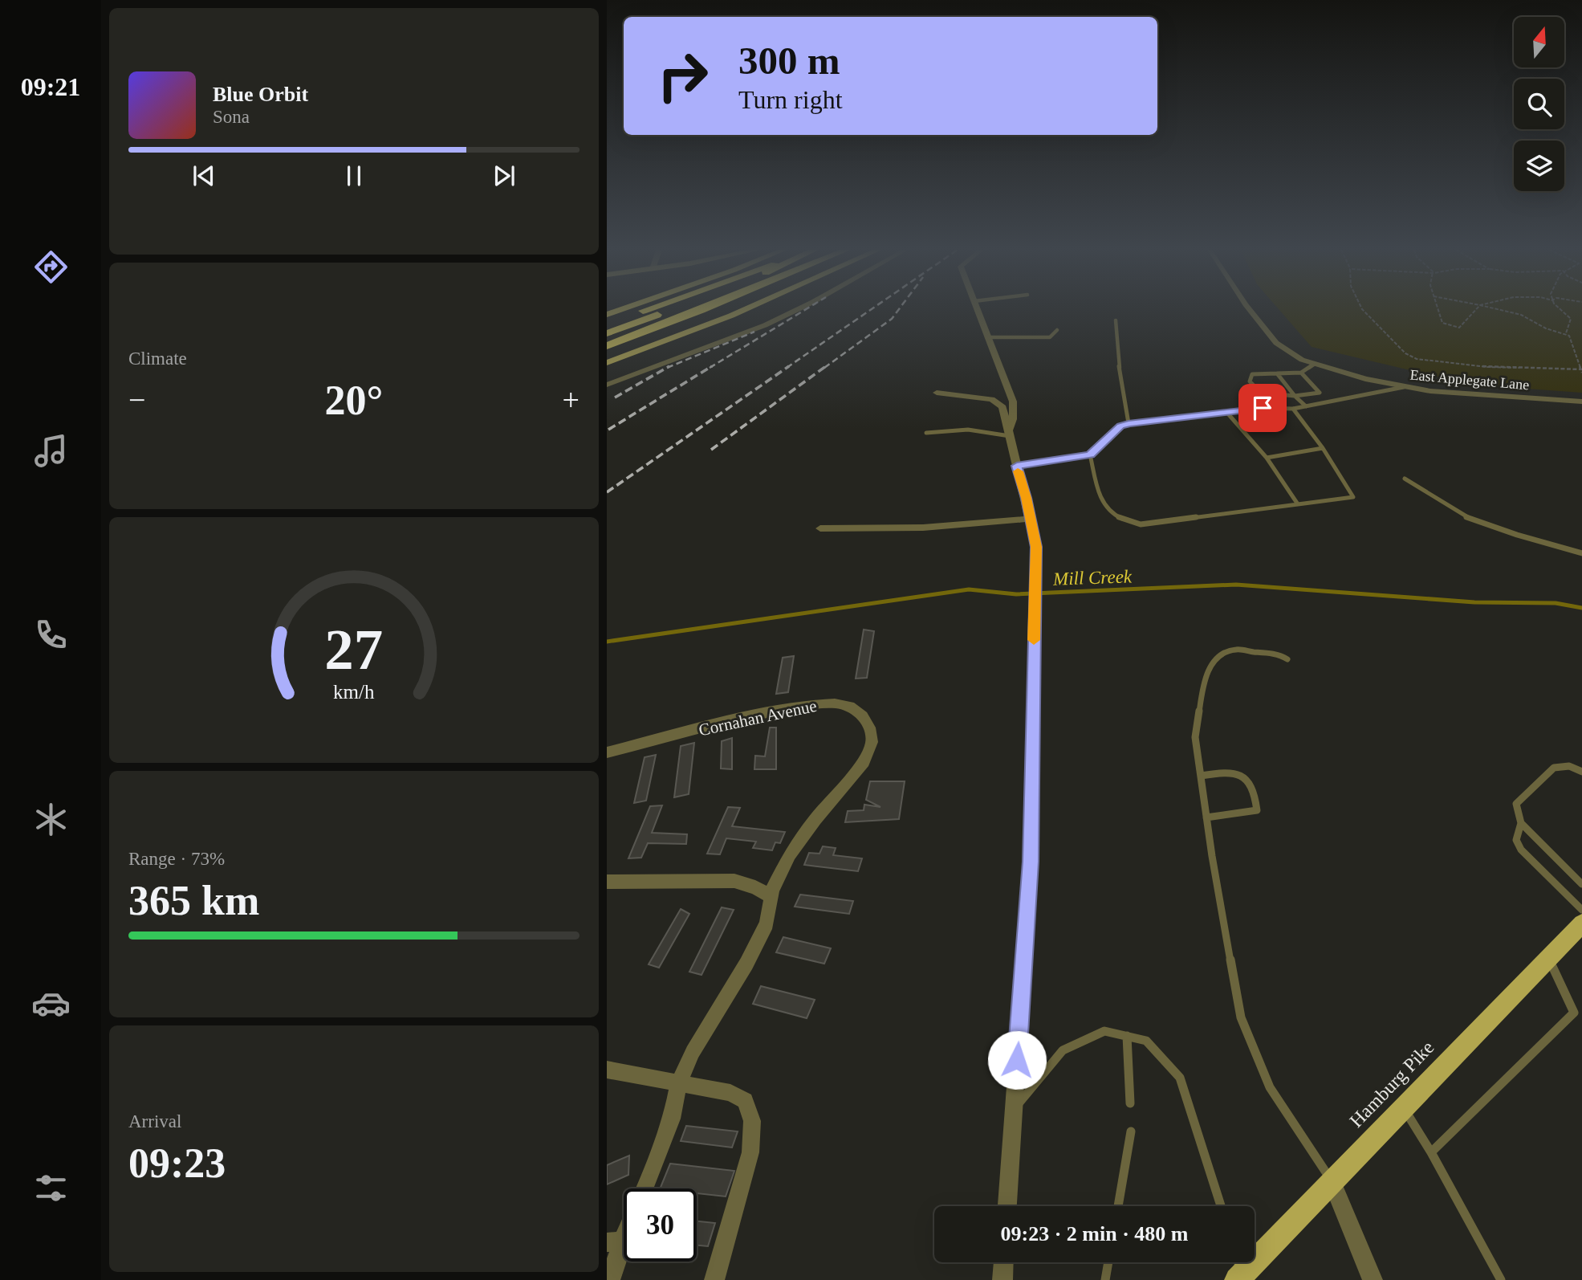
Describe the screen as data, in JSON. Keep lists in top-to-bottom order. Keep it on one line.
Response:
{"streets":{"main road":["Hamburg Pike"],"street":["East Applegate Lane","Cornahan Avenue"]},"water":["Mill Creek"],"north":"top","page":{"tabs":"09:21","turn":["300 m","Turn right"],"song":["Blue Orbit","Sona"],"tile":["Climate",["Range · 73%","365 km"],["Arrival","09:23"]],"heat":["−","20°","+"],"limit":"30","trip":"09:23 · 2 min · 480 m","gauge":["27","km/h"]}}
